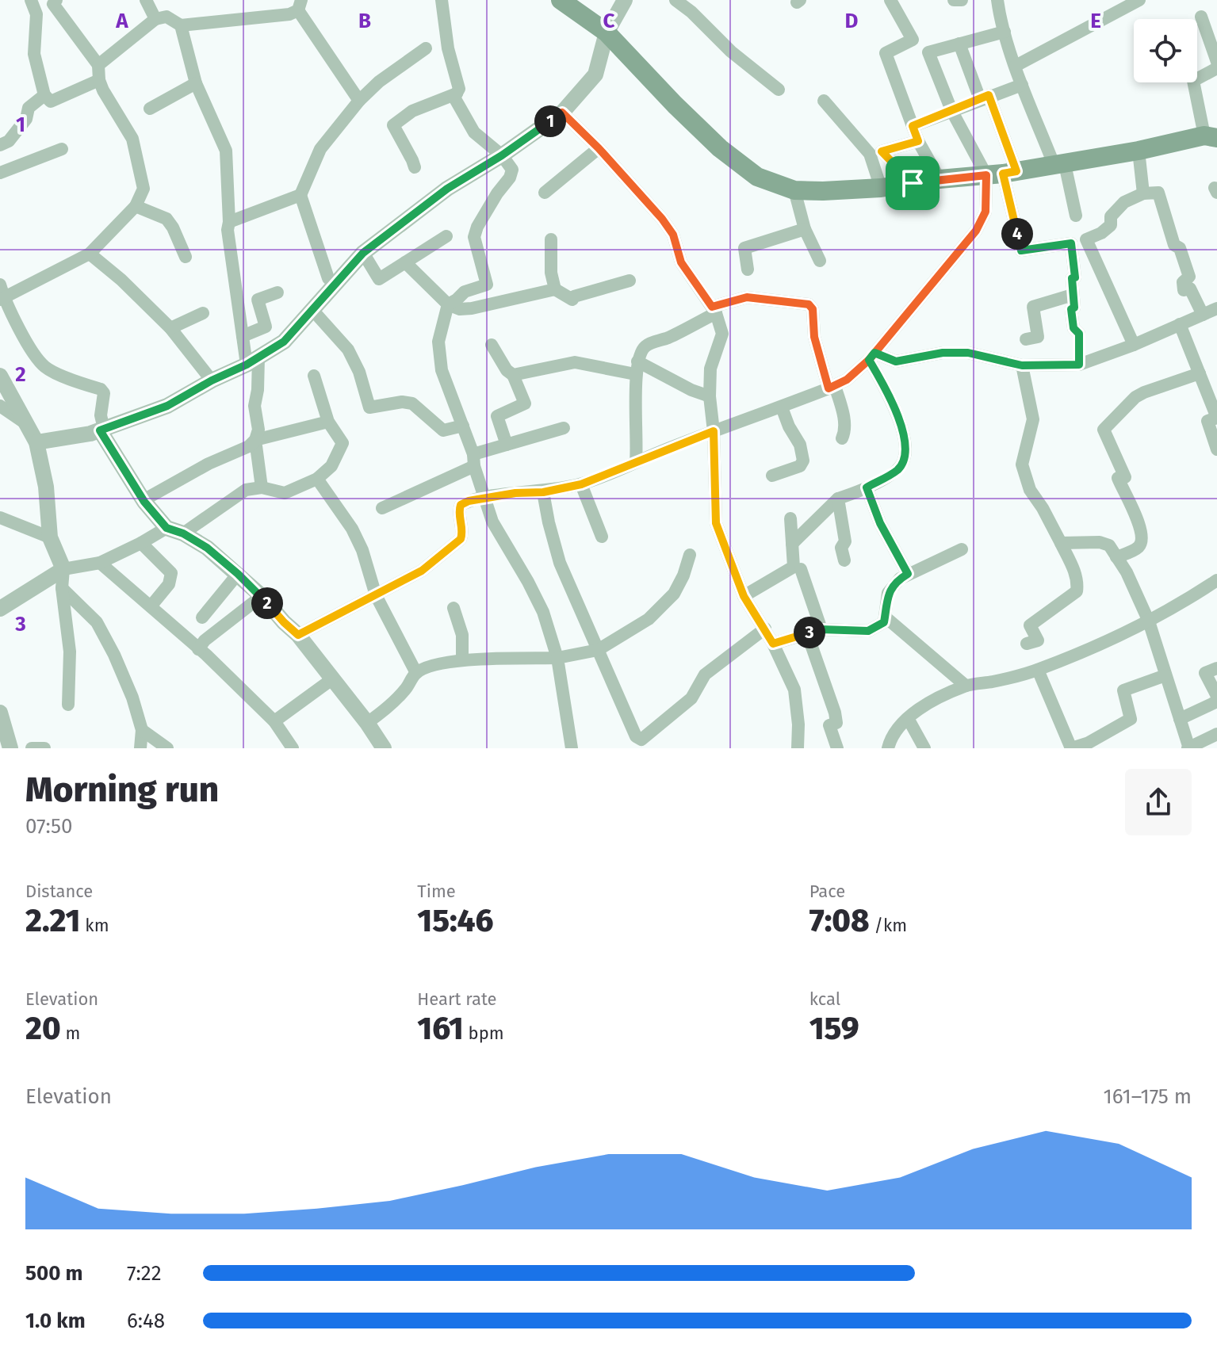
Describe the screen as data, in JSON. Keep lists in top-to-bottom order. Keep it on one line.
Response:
{"page":{"pins":["1","4","2","3"],"heading":["Morning run","07:50"],"stats":[["Distance","2.21 km"],["Time","15:46"],["Pace","7:08 /km"],["Elevation","20 m"],["Heart rate","161 bpm"],["kcal","159"]],"chart":["Elevation","161–175 m"],"list":[{"name":"500 m","note":"7:22"},{"name":"1.0 km","note":"6:48"}]},"grid":{"columns":["A","B","C","D","E"],"rows":["1","2","3"]}}
